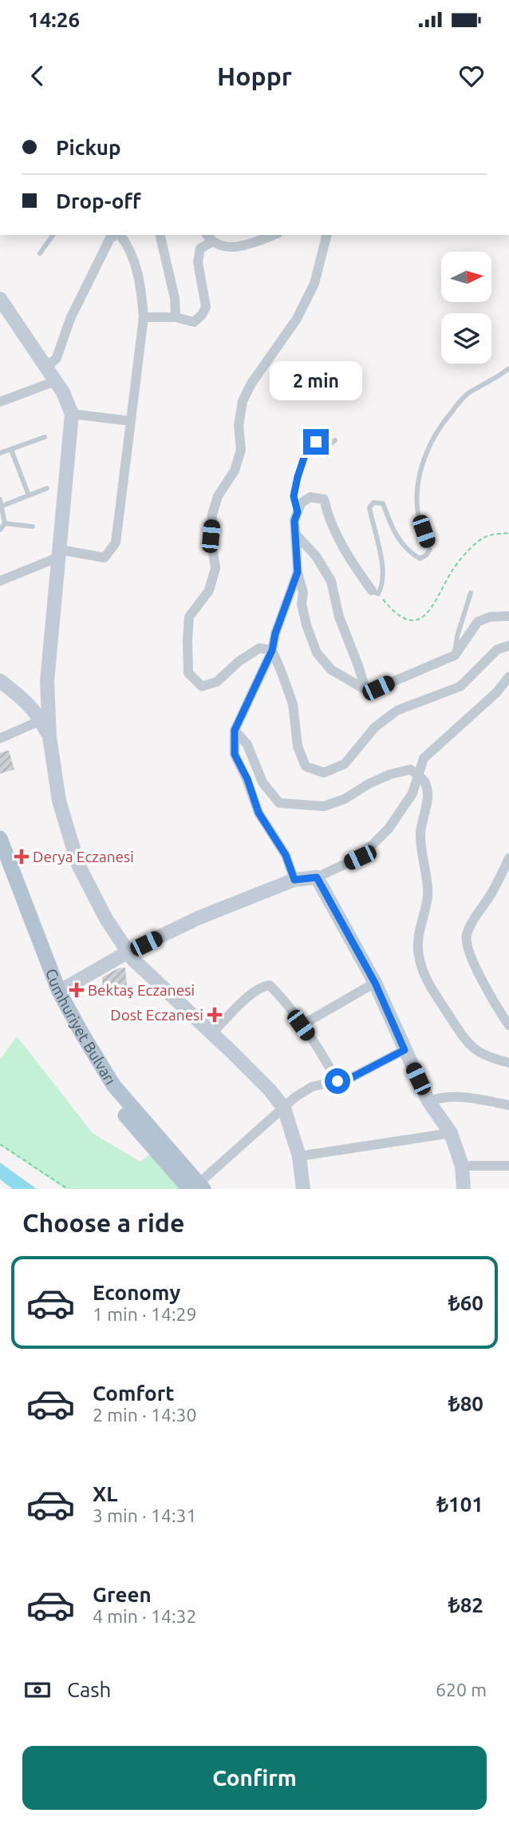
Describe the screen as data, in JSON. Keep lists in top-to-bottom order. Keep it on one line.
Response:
{"streets":{"main road":["Cumhuriyet Bulvarı"]},"places":{"health":["Derya Eczanesi","Bektaş Eczanesi","Dost Eczanesi"]},"north":"right","page":{"status":"14:26","header":"Hoppr","banner":["Pickup","Drop-off"],"bubble":"2 min","heading":"Choose a ride","list":[{"name":"Economy","note":"1 min · 14:29","value":"₺60"},{"name":"Comfort","note":"2 min · 14:30","value":"₺80"},{"name":"XL","note":"3 min · 14:31","value":"₺101"},{"name":"Green","note":"4 min · 14:32","value":"₺82"}],"pay":["Cash","620 m"],"buttons":"Confirm"}}
